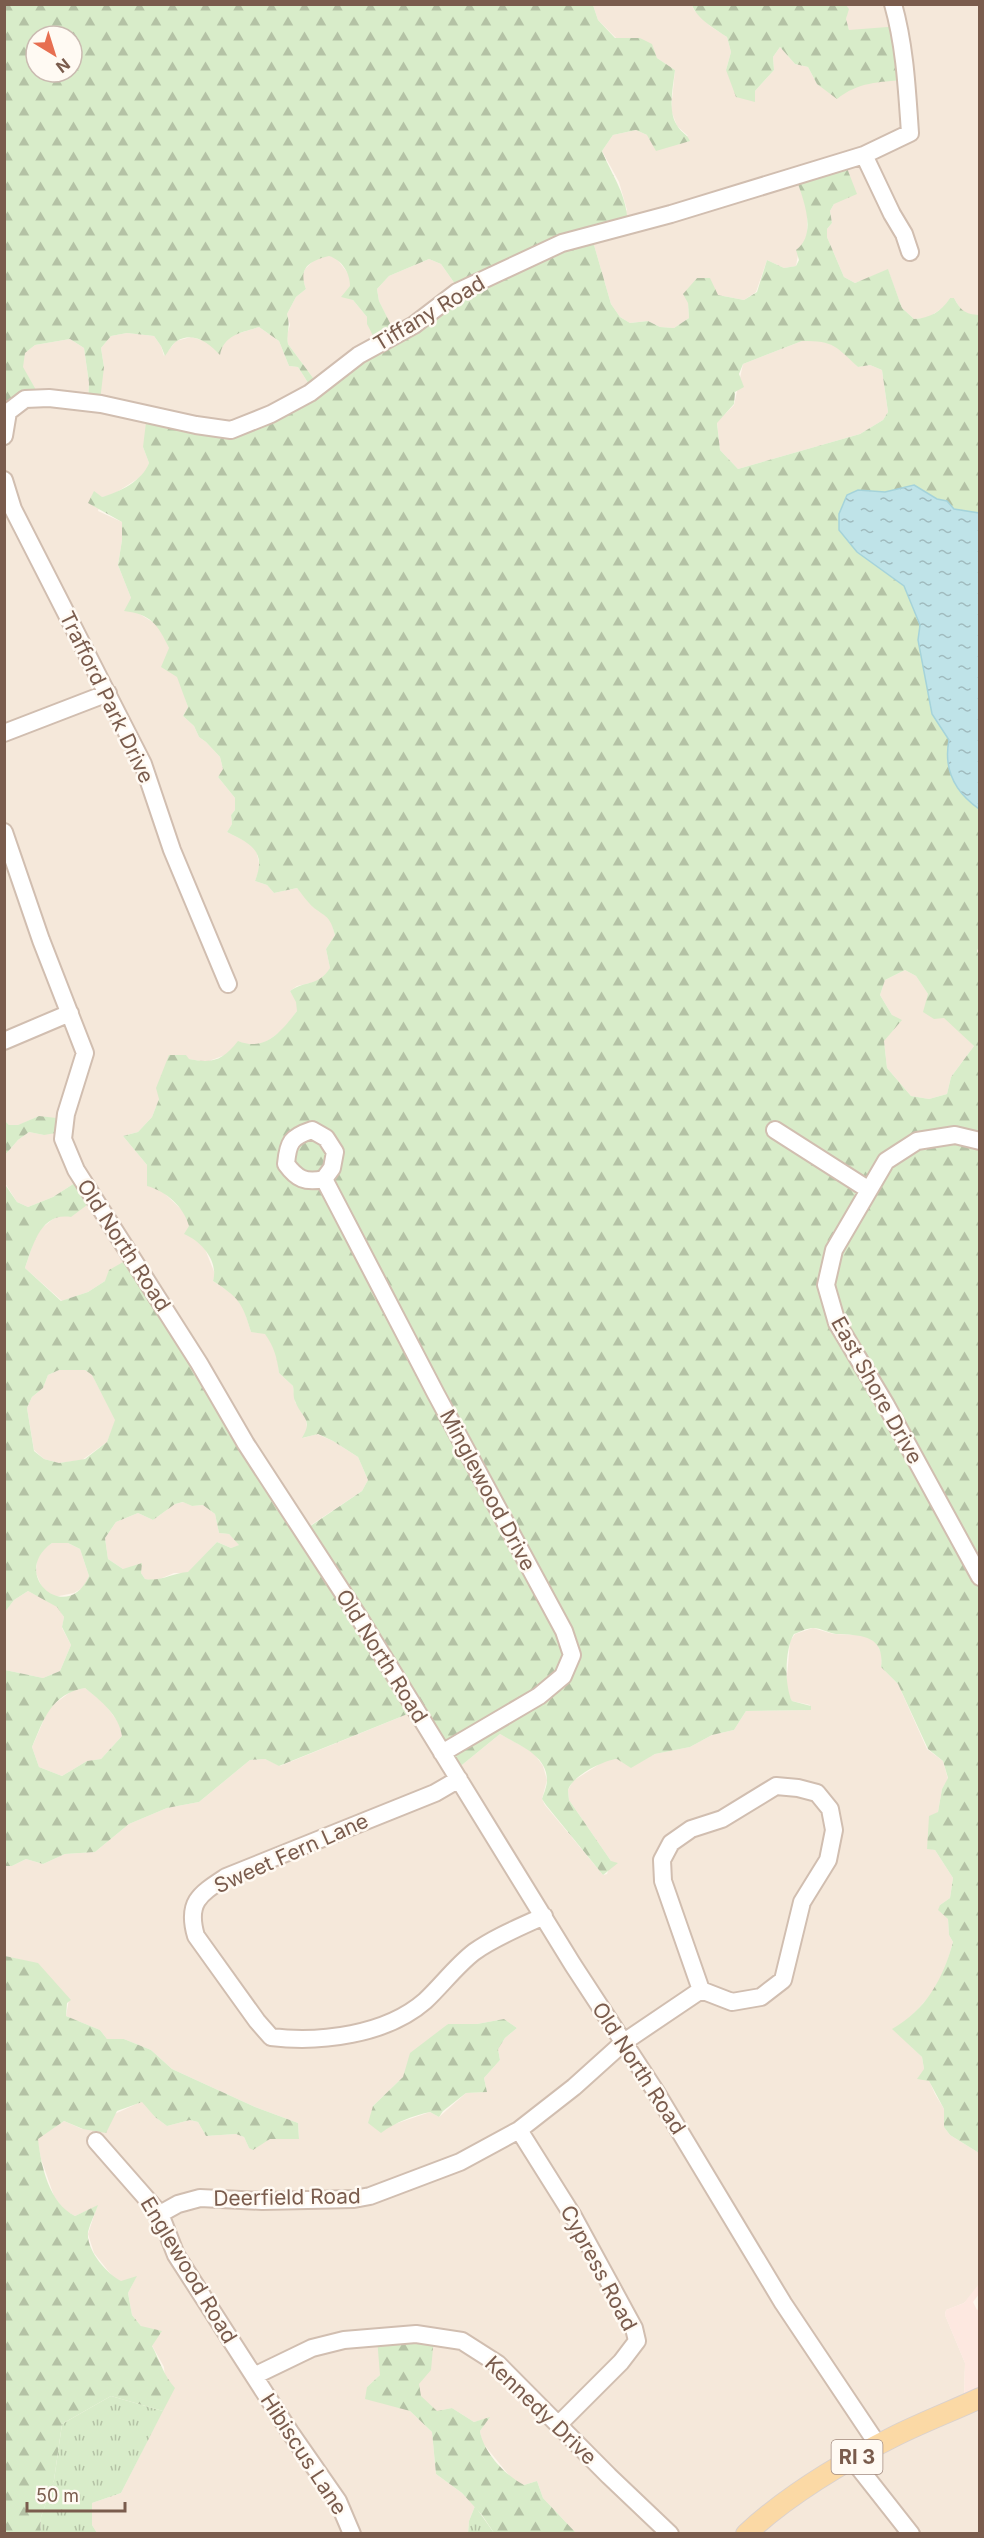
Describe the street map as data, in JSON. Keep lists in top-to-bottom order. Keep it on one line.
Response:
{"streets":{"main road":["RI 3"],"street":["Tiffany Road","Trafford Park Drive","Old North Road","East Shore Drive","Minglewood Drive","Sweet Fern Lane","Deerfield Road","Cypress Road","Englewood Road","Kennedy Drive","Hibiscus Lane"]},"crossings":[["Old North Road","Minglewood Drive"],["Old North Road","Sweet Fern Lane"],["Old North Road","Deerfield Road"],["Old North Road","RI 3"],["Deerfield Road","Cypress Road"],["Deerfield Road","Englewood Road"],["Cypress Road","Kennedy Drive"],["Englewood Road","Kennedy Drive"],["Englewood Road","Hibiscus Lane"],["Kennedy Drive","Hibiscus Lane"]],"scale_bar":"50 m","north":"bottom right"}
